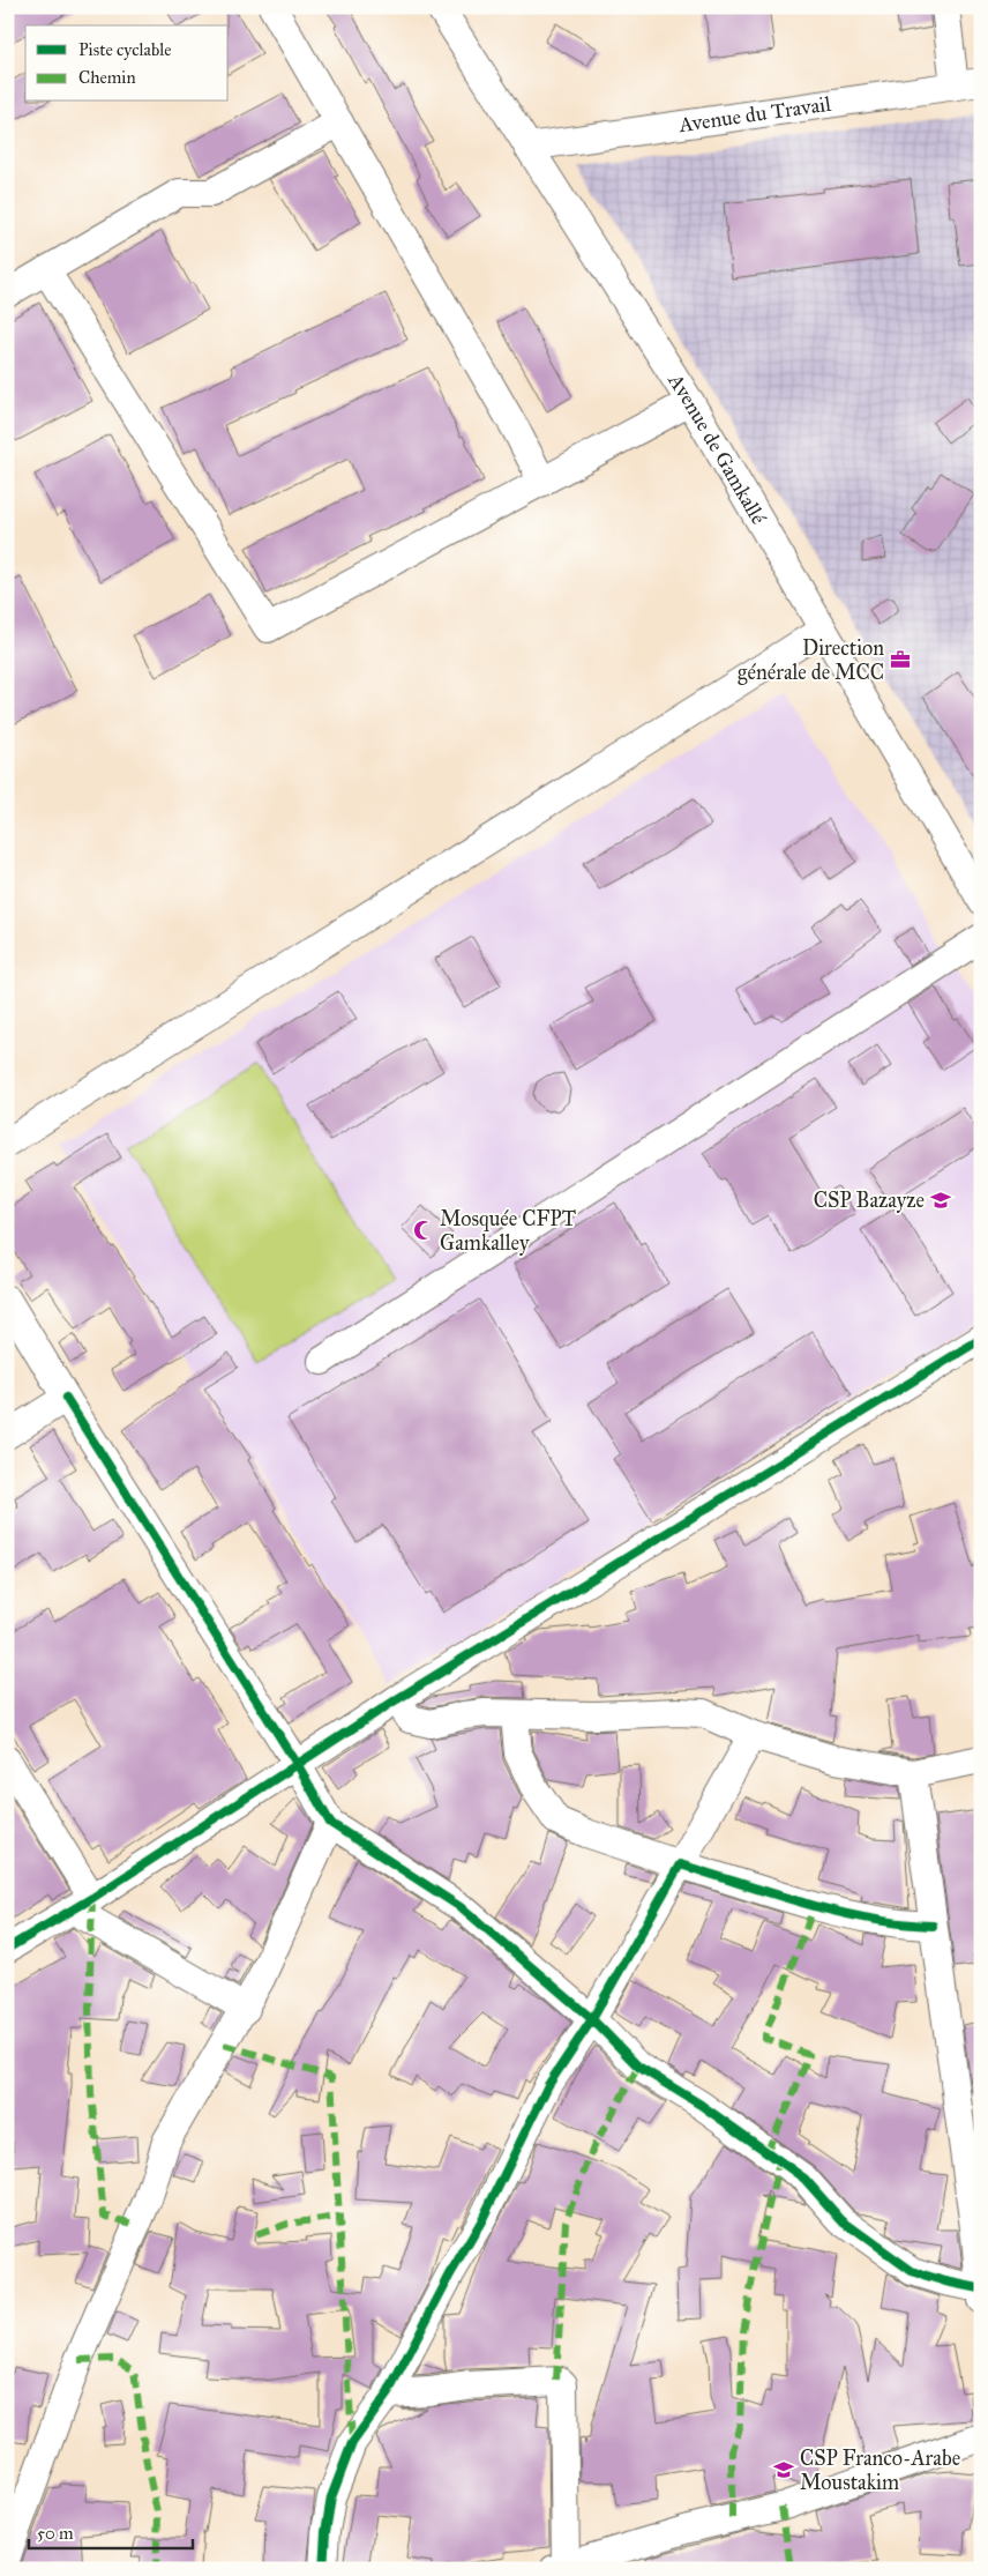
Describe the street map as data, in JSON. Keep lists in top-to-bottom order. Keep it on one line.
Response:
{"streets":{"street":["Avenue du Travail","Avenue de Gamkallé"]},"crossings":[["Avenue du Travail","Avenue de Gamkallé"]],"places":{"office":["Direction générale de MCC"],"school or university":["CSP Bazayze","CSP Franco-Arabe Moustakim"],"mosque":["Mosquée CFPT Gamkalley"]},"legend":["Piste cyclable","Chemin"],"scale_bar":"50 m"}
